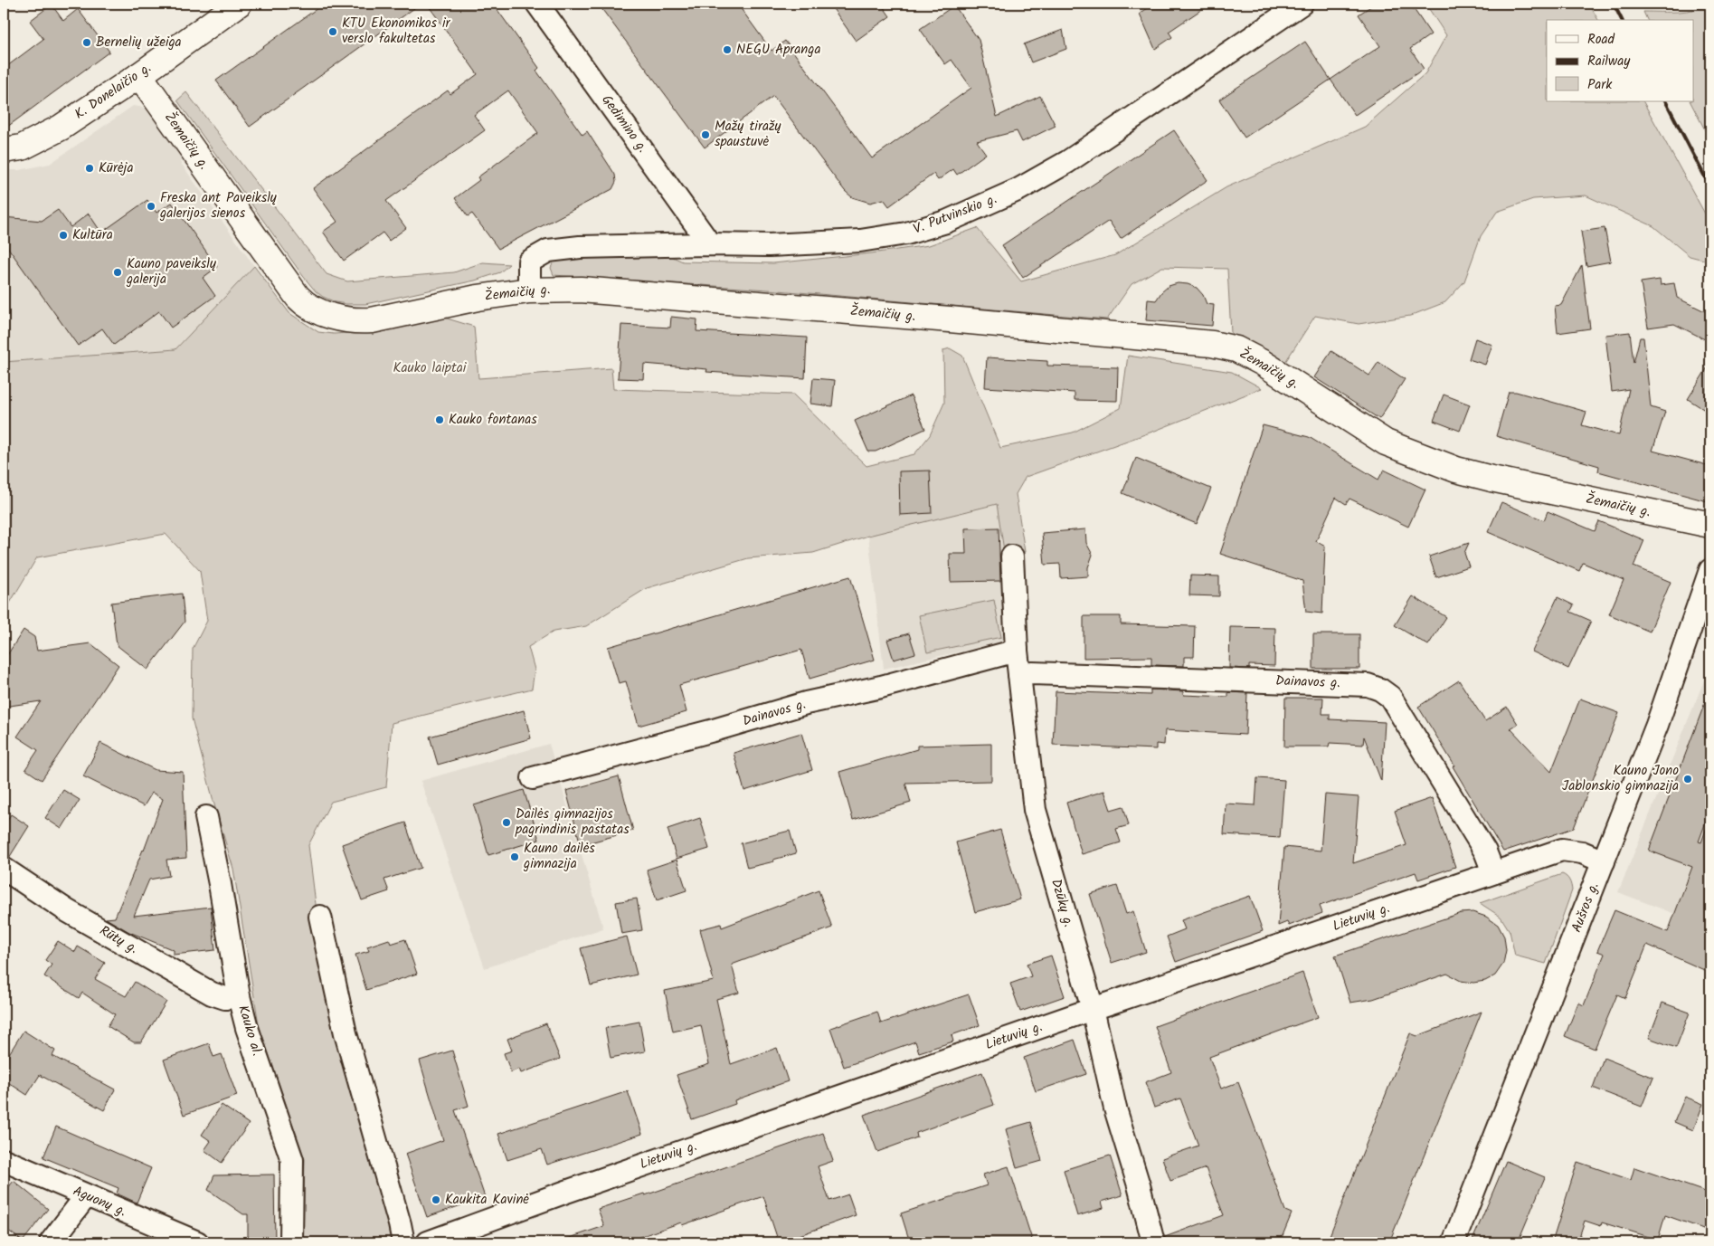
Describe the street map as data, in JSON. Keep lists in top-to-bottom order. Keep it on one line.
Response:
{"streets":{"street":["K. Donelaičio g.","Gedimino g.","Žemaičių g.","V. Putvinskio g.","Dainavos g.","Dzūkų g.","Aušros g.","Lietuvių g.","Rūtų g.","Kauko al.","Aguonų g."]},"crossings":[["K. Donelaičio g.","Žemaičių g."],["Gedimino g.","V. Putvinskio g."],["Žemaičių g.","V. Putvinskio g."],["Dainavos g.","Dzūkų g."],["Dainavos g.","Lietuvių g."],["Dzūkų g.","Lietuvių g."],["Aušros g.","Lietuvių g."],["Rūtų g.","Kauko al."]],"parks":["Kauko laiptai"],"places":["KTU Ekonomikos ir verslo fakultetas","Bernelių užeiga","NEGU Apranga","Mažų tiražų spaustuvė","Kūrėja","Freska ant Paveikslų galerijos sienos","Kultūra","Kauno paveikslų galerija","Kauko fontanas","Kauno Jono Jablonskio gimnazija","Dailės gimnazijos pagrindinis pastatas","Kauno dailės gimnazija","Kaukita Kavinė"],"legend":["Road","Railway","Park"]}
